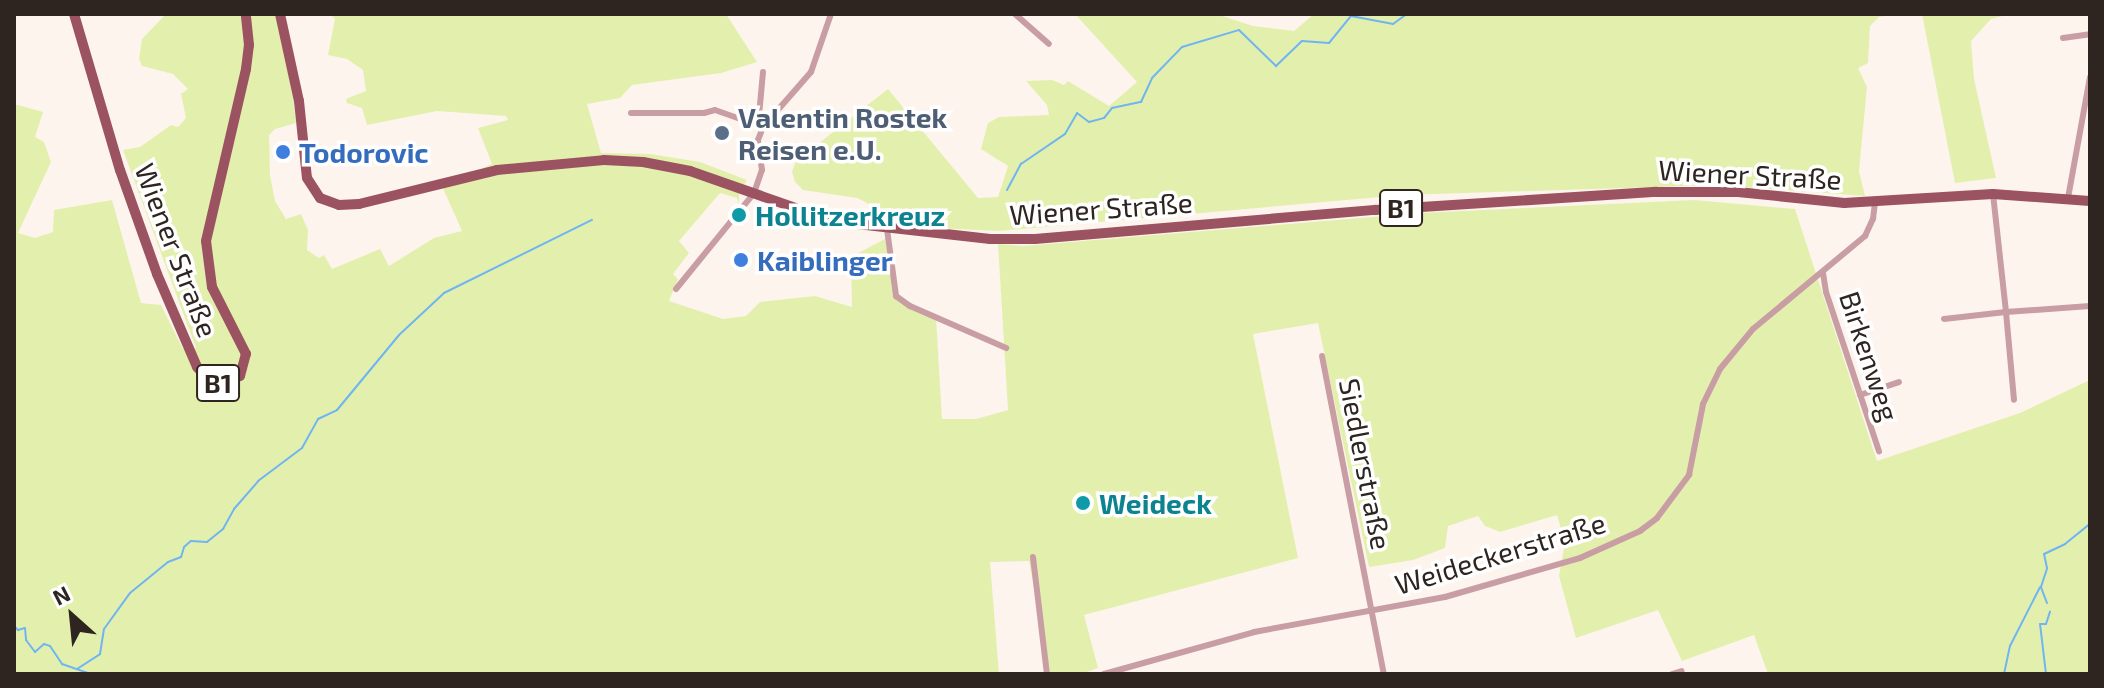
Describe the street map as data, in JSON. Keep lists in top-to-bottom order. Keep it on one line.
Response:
{"streets":{"main road":["Wiener Straße","B1"],"street":["Birkenweg","Siedlerstraße","Weideckerstraße"]},"crossings":[["Wiener Straße","Weideckerstraße"],["Birkenweg","Weideckerstraße"],["Siedlerstraße","Weideckerstraße"]],"places":["Valentin Rostek Reisen e.U.","Todorovic","Hollitzerkreuz","Kaiblinger","Weideck"],"north":"top left"}
